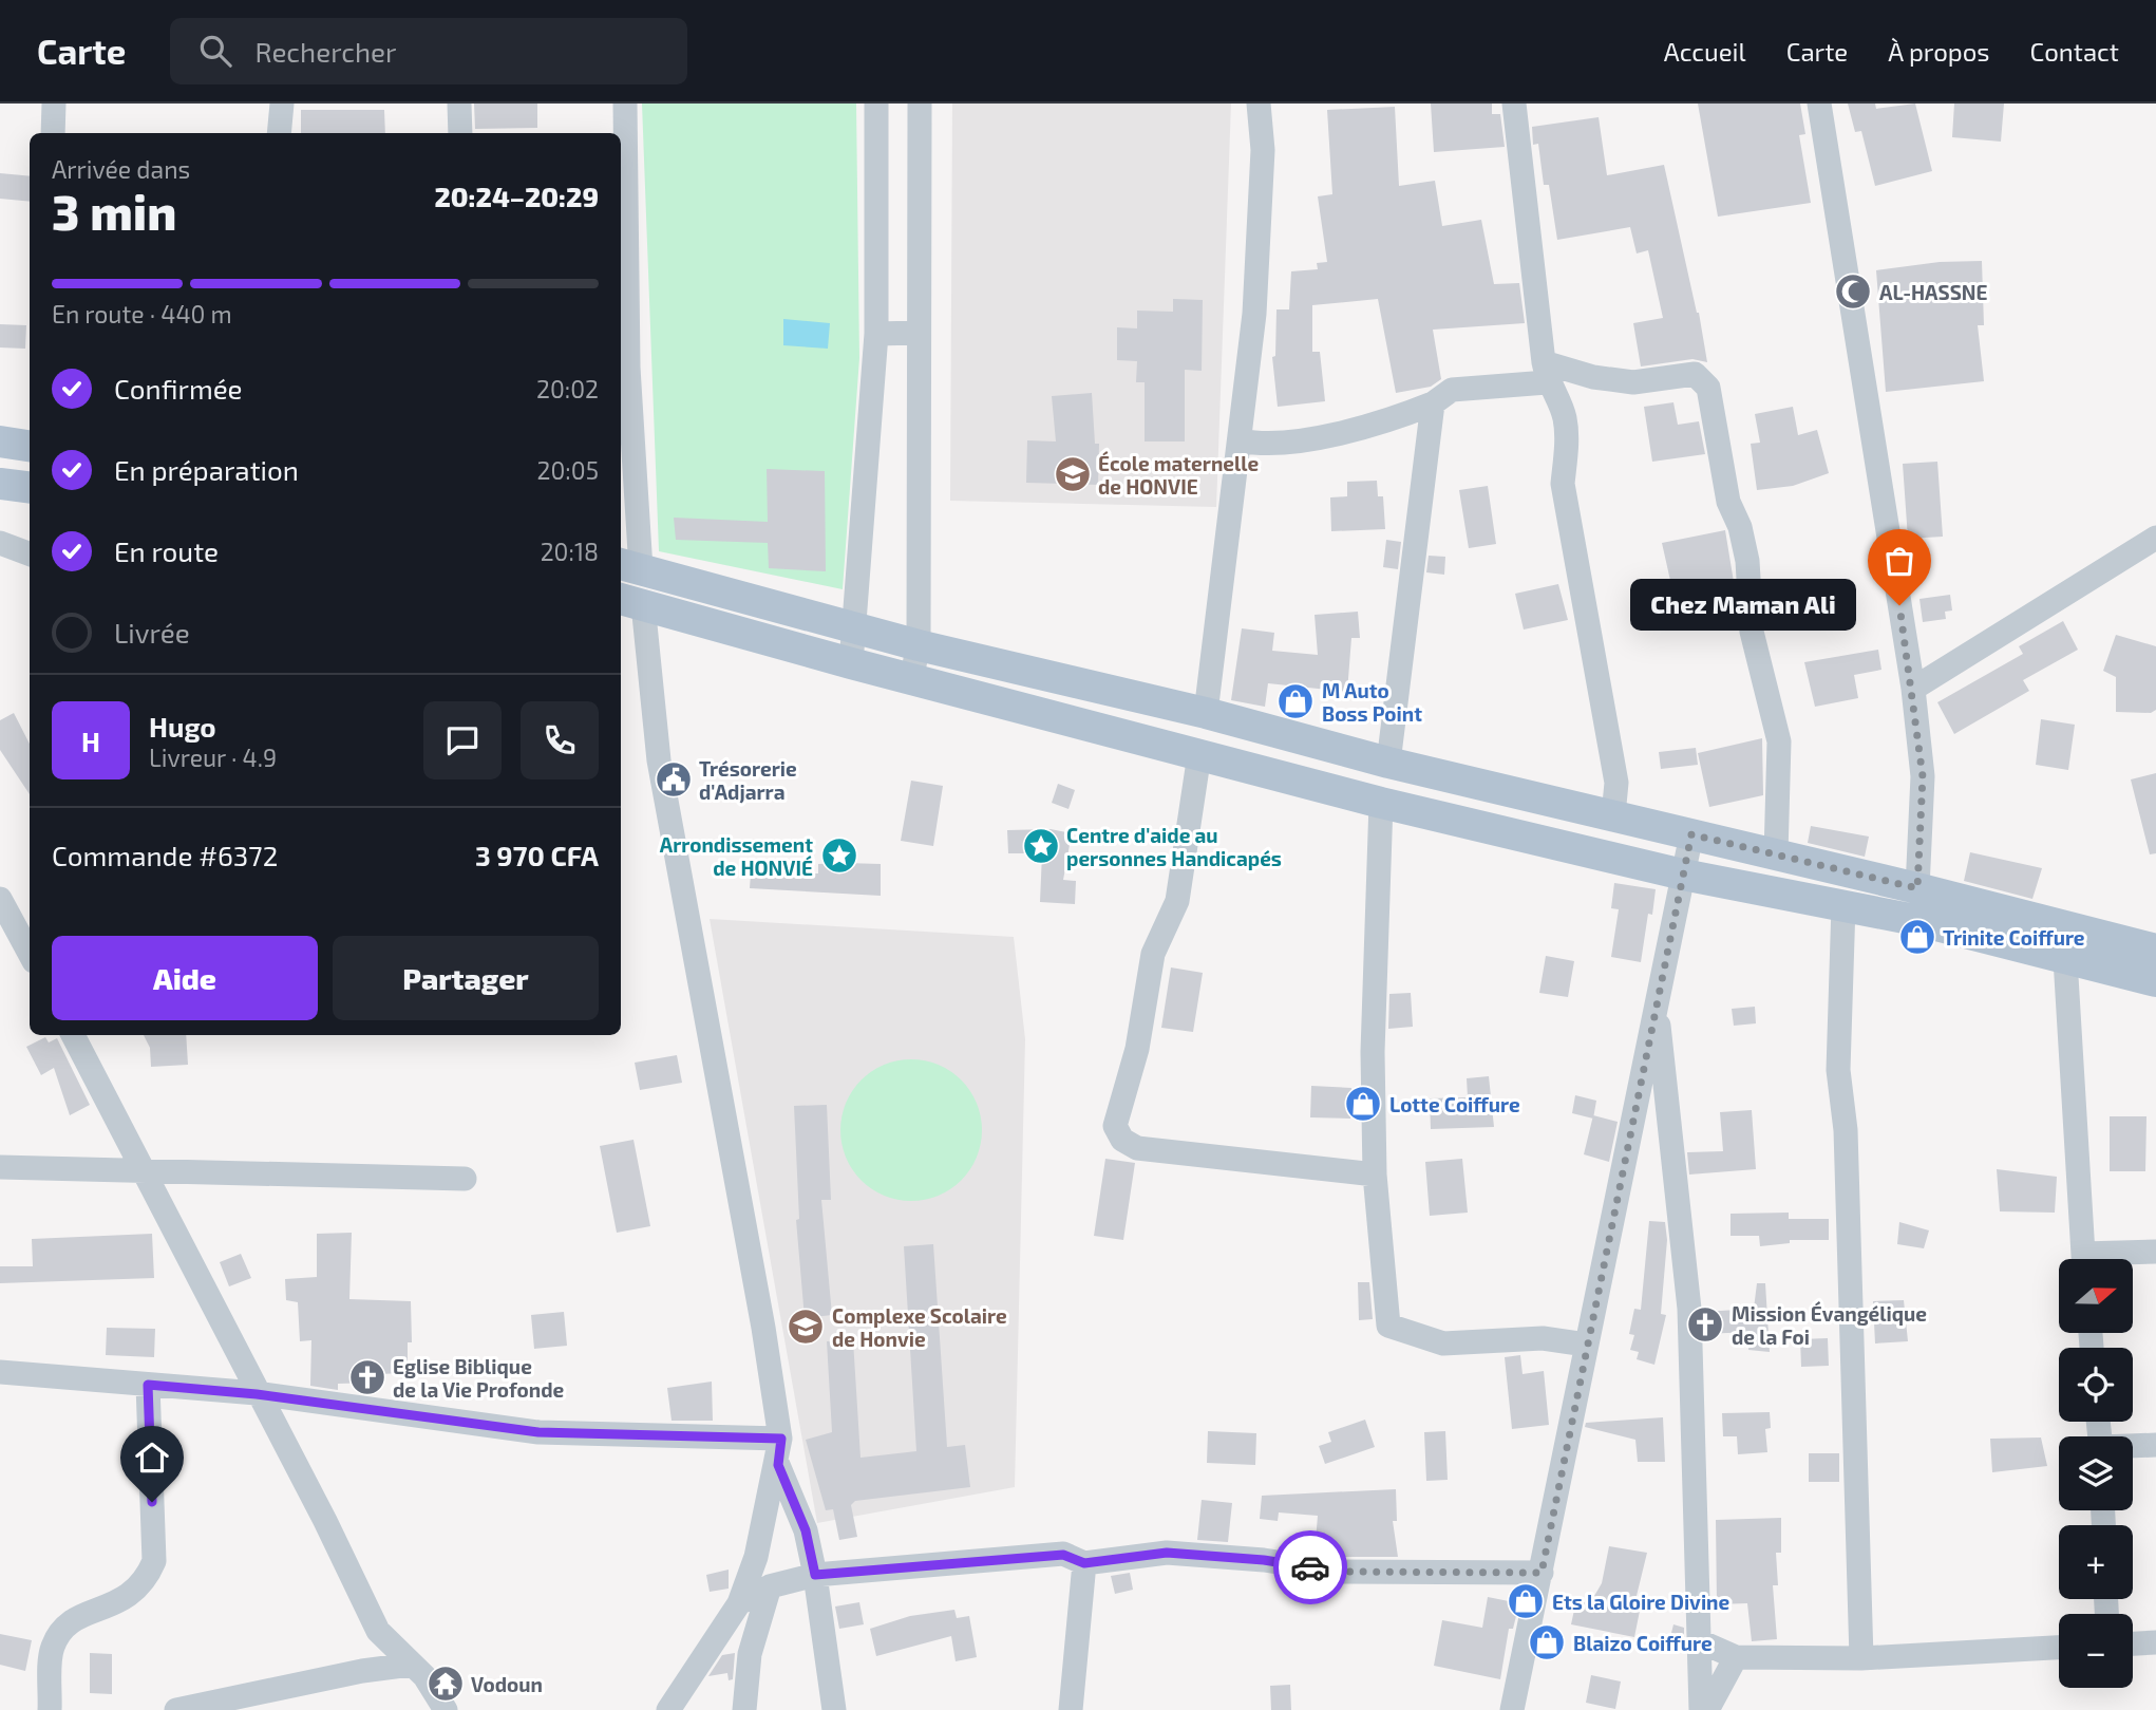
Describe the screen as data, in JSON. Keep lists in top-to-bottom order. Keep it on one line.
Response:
{"places":{"mosque":["AL-HASSNE"],"school or university":["École maternelle de HONVIE","Complexe Scolaire de Honvie"],"other":["Chez Maman Ali"],"shop":["M Auto Boss Point","Trinite Coiffure","Lotte Coiffure","Ets la Gloire Divine","Blaizo Coiffure"],"public building":["Trésorerie d'Adjarra"],"place":["Centre d'aide au personnes Handicapés","Arrondissement de HONVIÉ"],"church":["Mission Évangélique de la Foi","Eglise Biblique de la Vie Profonde"],"temple":["Vodoun"]},"north":"right","page":{"header":"Carte","search":"Rechercher","nav":["Accueil","Carte","À propos","Contact"],"heading":["3 min","Arrivée dans","20:24–20:29"],"panel":["Hugo","Livreur · 4.9","Commande #6372","3 970 CFA"],"bar":"En route · 440 m","list":[["Confirmée","20:02"],["En préparation","20:05"],["En route","20:18"],"Livrée"],"bubble":"Chez Maman Ali","round":"H","buttons":["Aide","Partager"],"map_buttons":["+","−"]}}
